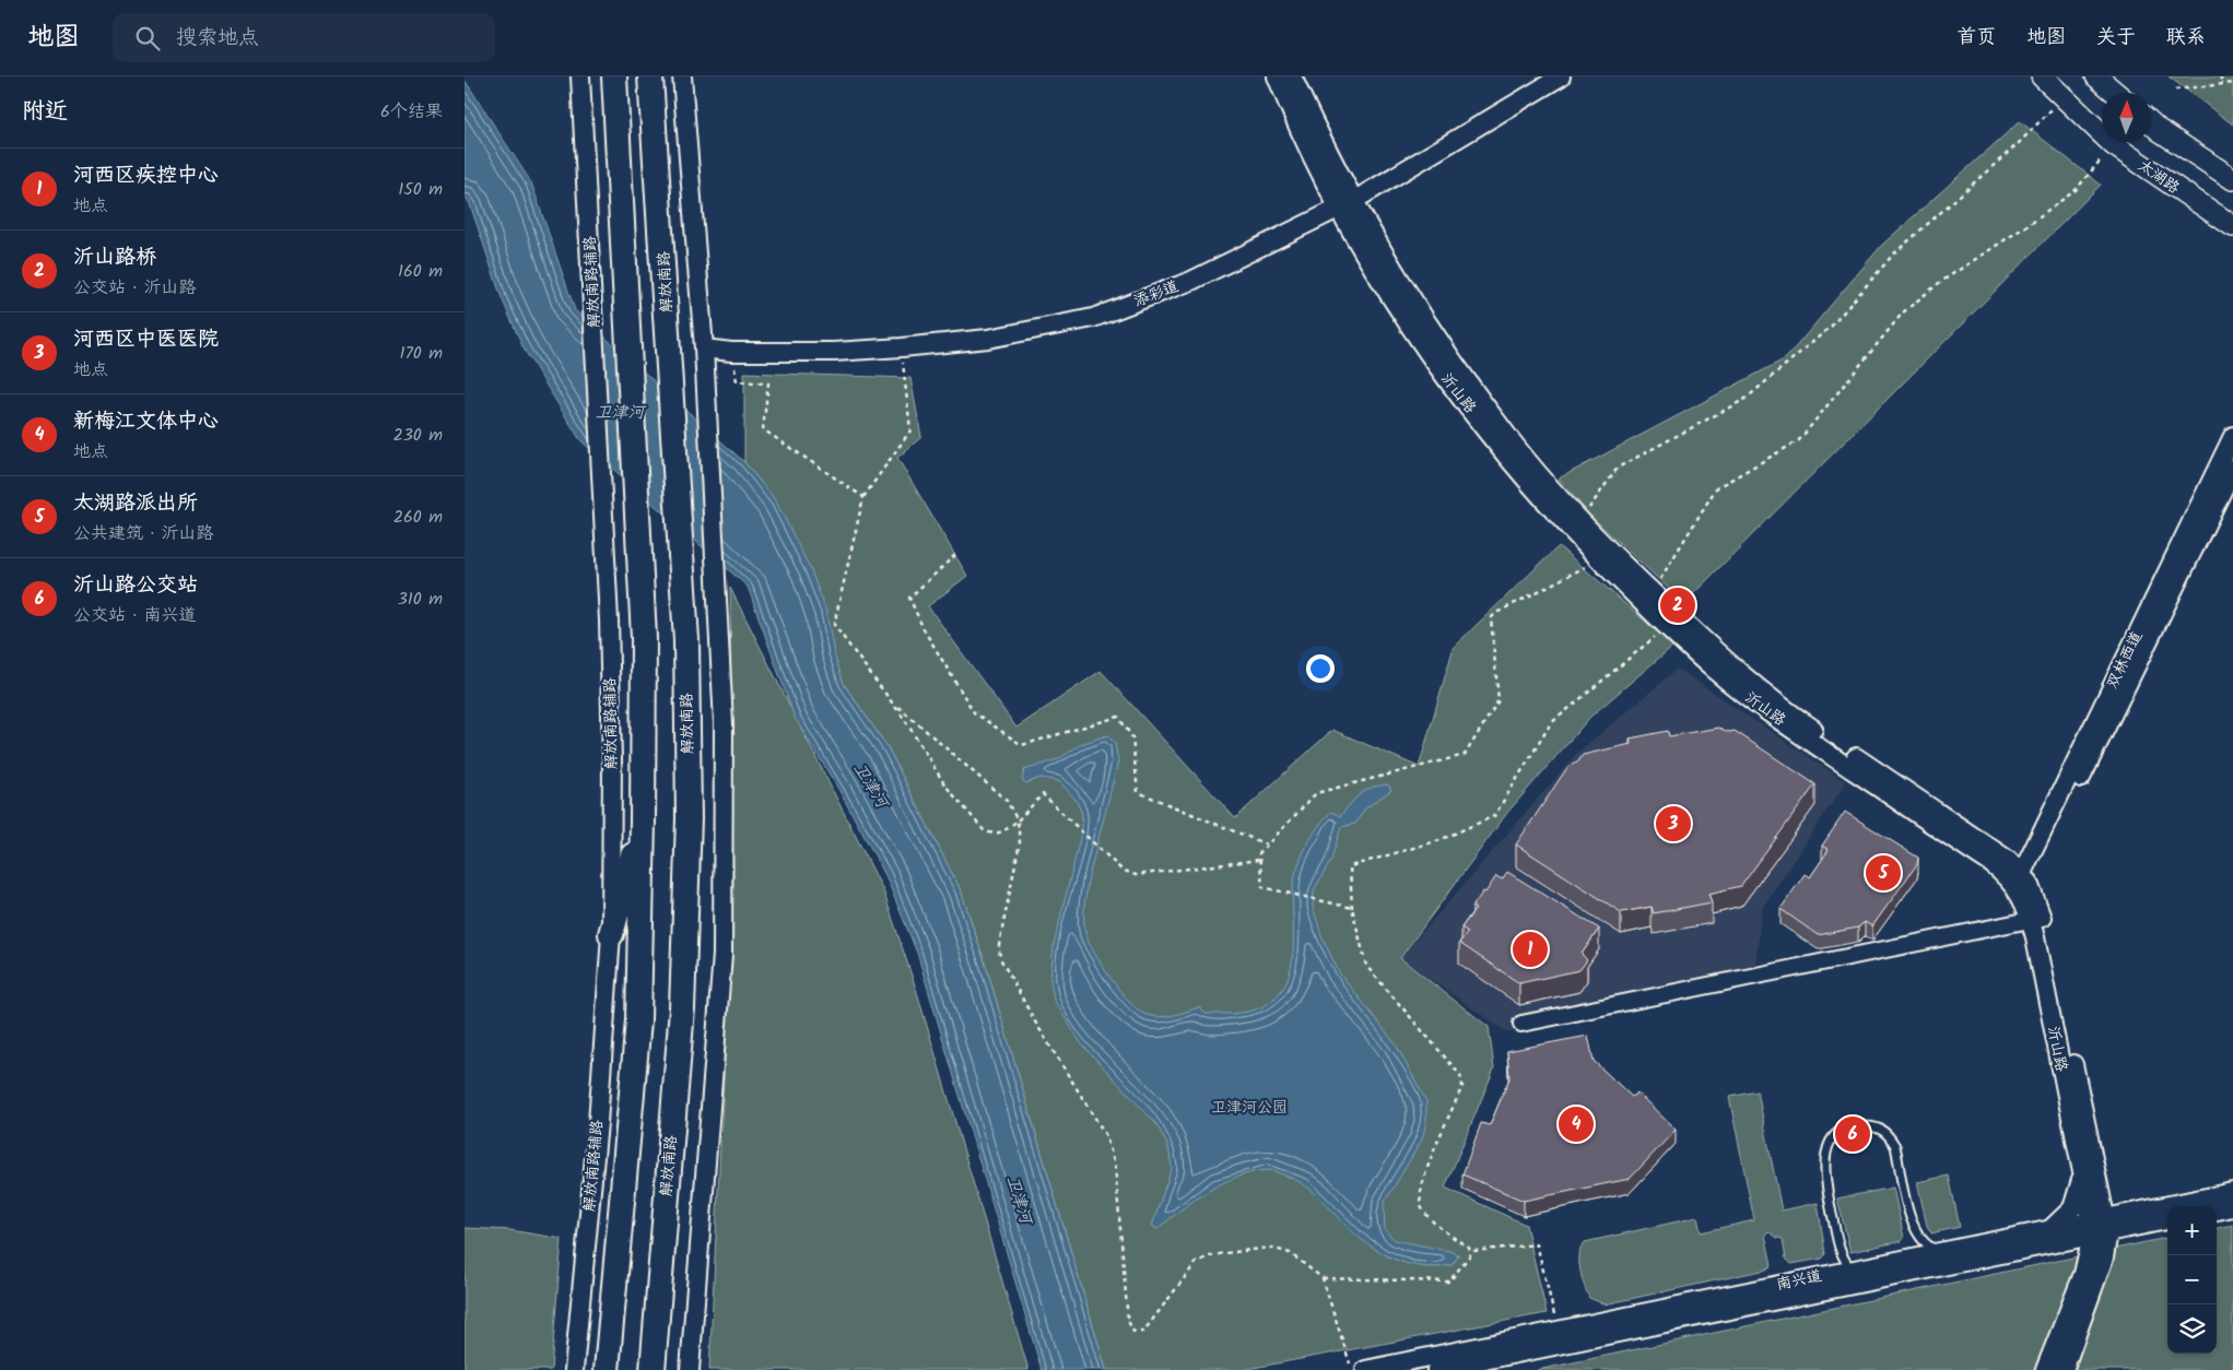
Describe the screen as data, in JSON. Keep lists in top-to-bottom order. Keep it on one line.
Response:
{"streets":{"highway":["解放南路"],"main road":["太湖路"],"street":["解放南路辅路","添彩道","沂山路","双林西道","南兴道"]},"crossings":[["添彩道","沂山路"],["沂山路","双林西道"],["沂山路","南兴道"]],"water":["卫津河"],"parks":["卫津河公园"],"north":"top","page":{"header":"地图","search":"搜索地点","nav":["首页","地图","关于","联系"],"heading":["附近","6个结果"],"list":[{"mark":"1","name":"河西区疾控中心","note":"地点","value":"150 m"},{"mark":"2","name":"沂山路桥","note":"公交站 · 沂山路","value":"160 m"},{"mark":"3","name":"河西区中医医院","note":"地点","value":"170 m"},{"mark":"4","name":"新梅江文体中心","note":"地点","value":"230 m"},{"mark":"5","name":"太湖路派出所","note":"公共建筑 · 沂山路","value":"260 m"},{"mark":"6","name":"沂山路公交站","note":"公交站 · 南兴道","value":"310 m"}],"pins":["2","3","5","1","4","6"],"map_buttons":["+","−"]}}
